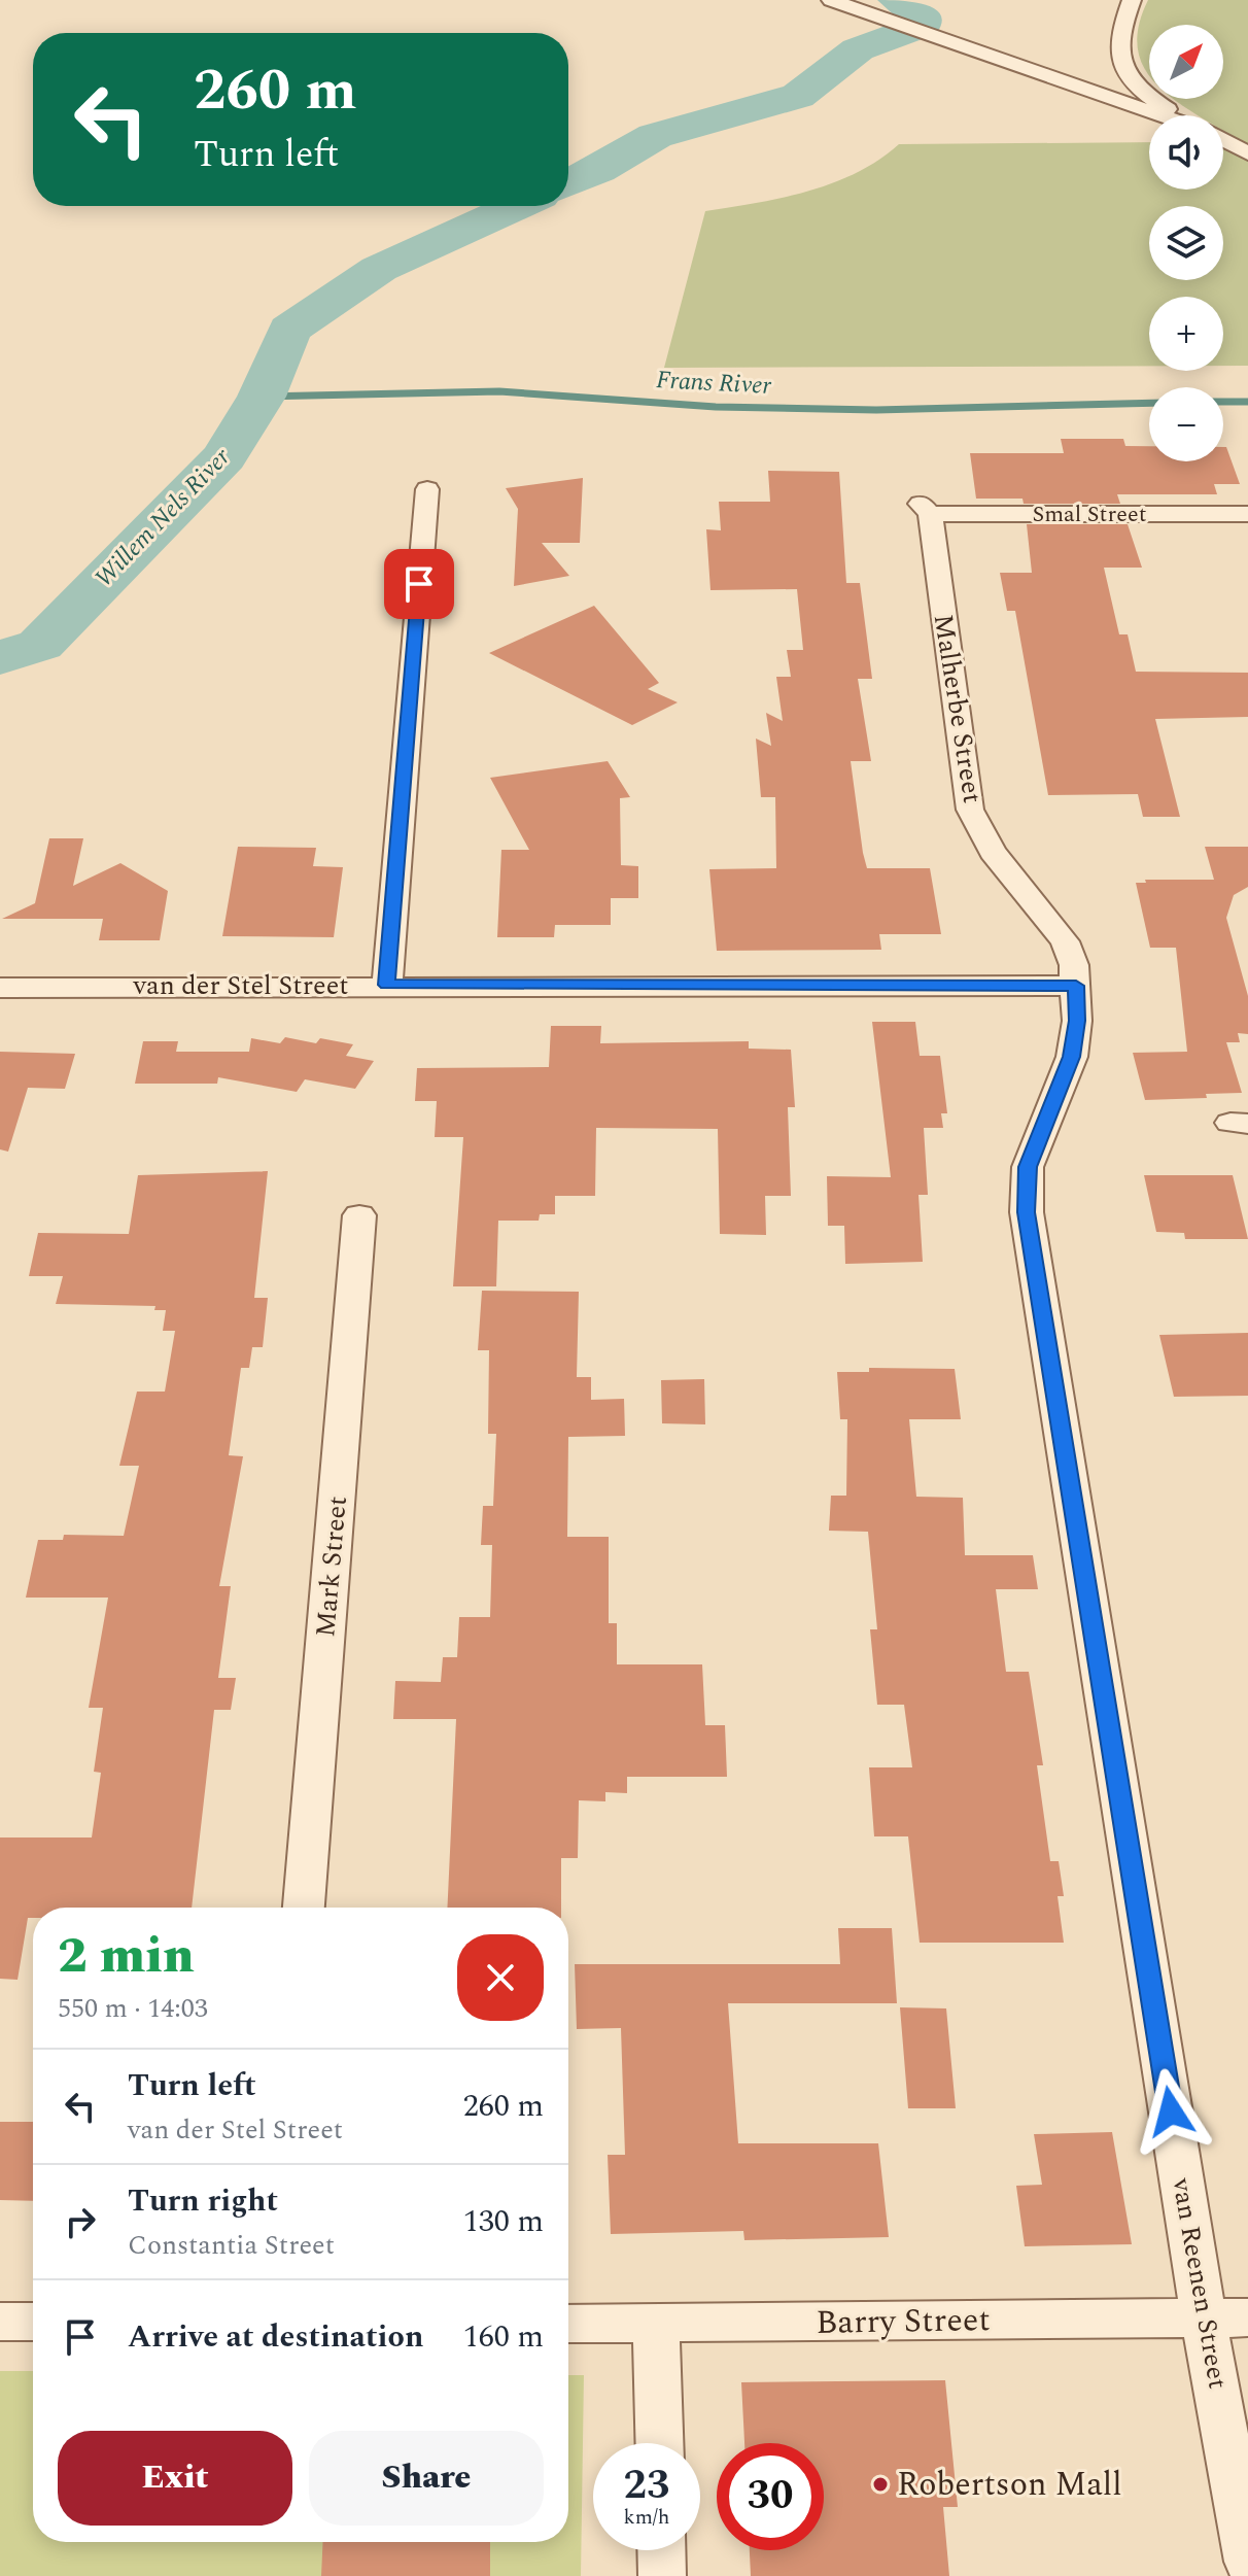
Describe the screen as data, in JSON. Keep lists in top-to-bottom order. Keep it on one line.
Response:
{"streets":{"street":["Smal Street","Malherbe Street","van der Stel Street","Mark Street","van Reenen Street","Barry Street"]},"crossings":[["Smal Street","Malherbe Street"],["Malherbe Street","van der Stel Street"],["Malherbe Street","van Reenen Street"],["van der Stel Street","van Reenen Street"],["van Reenen Street","Barry Street"]],"water":["Frans River","Willem Nels River"],"places":["Robertson Mall"],"north":"top right","page":{"map_buttons":["+","−"],"turn":["260 m","Turn left"],"heading":["2 min","550 m · 14:03"],"list":[{"name":"Turn left","note":"van der Stel Street","value":"260 m"},{"name":"Turn right","note":"Constantia Street","value":"130 m"},{"name":"Arrive at destination","value":"160 m"}],"buttons":["Exit","Share"],"speed":"23 km/h","limit":"30"}}
